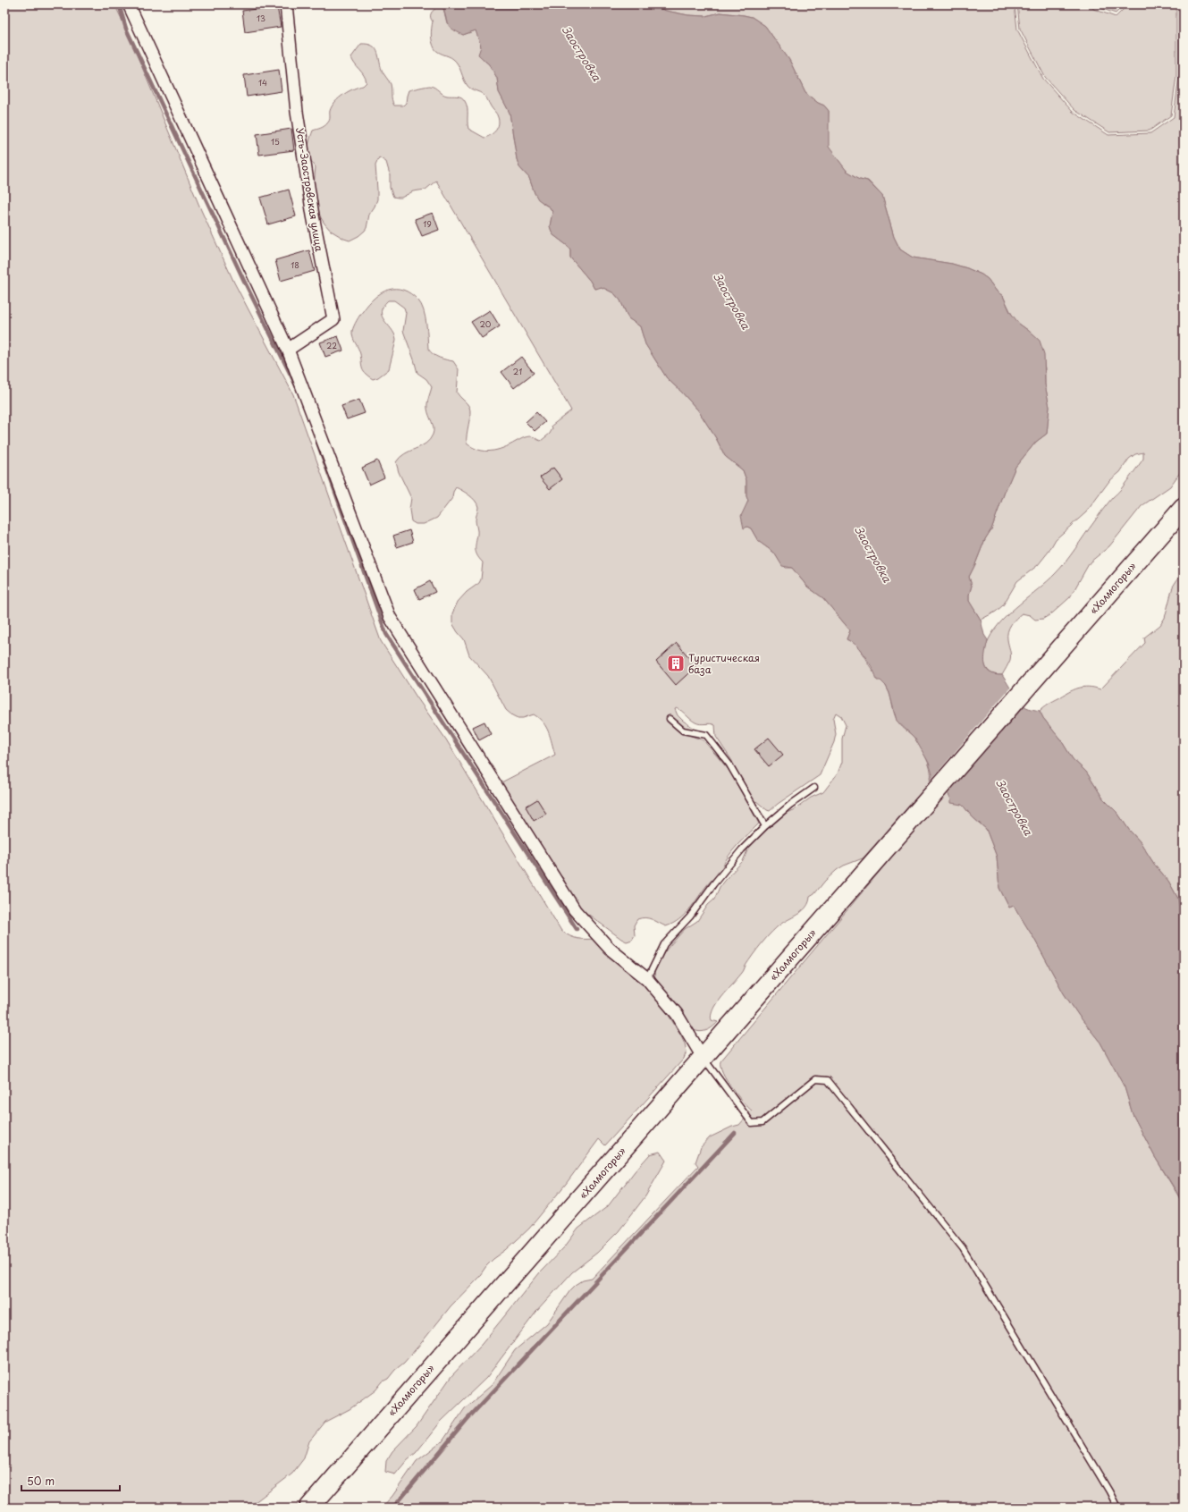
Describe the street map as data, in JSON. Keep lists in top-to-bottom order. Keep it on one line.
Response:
{"streets":{"highway":["«Холмогоры»"],"street":["Усть-Заостровская улица"]},"water":["Заостровка"],"places":{"building":["Туристическая база"]},"house_numbers":["13","14","15","19","18","20","22","21"],"scale_bar":"50 m"}
